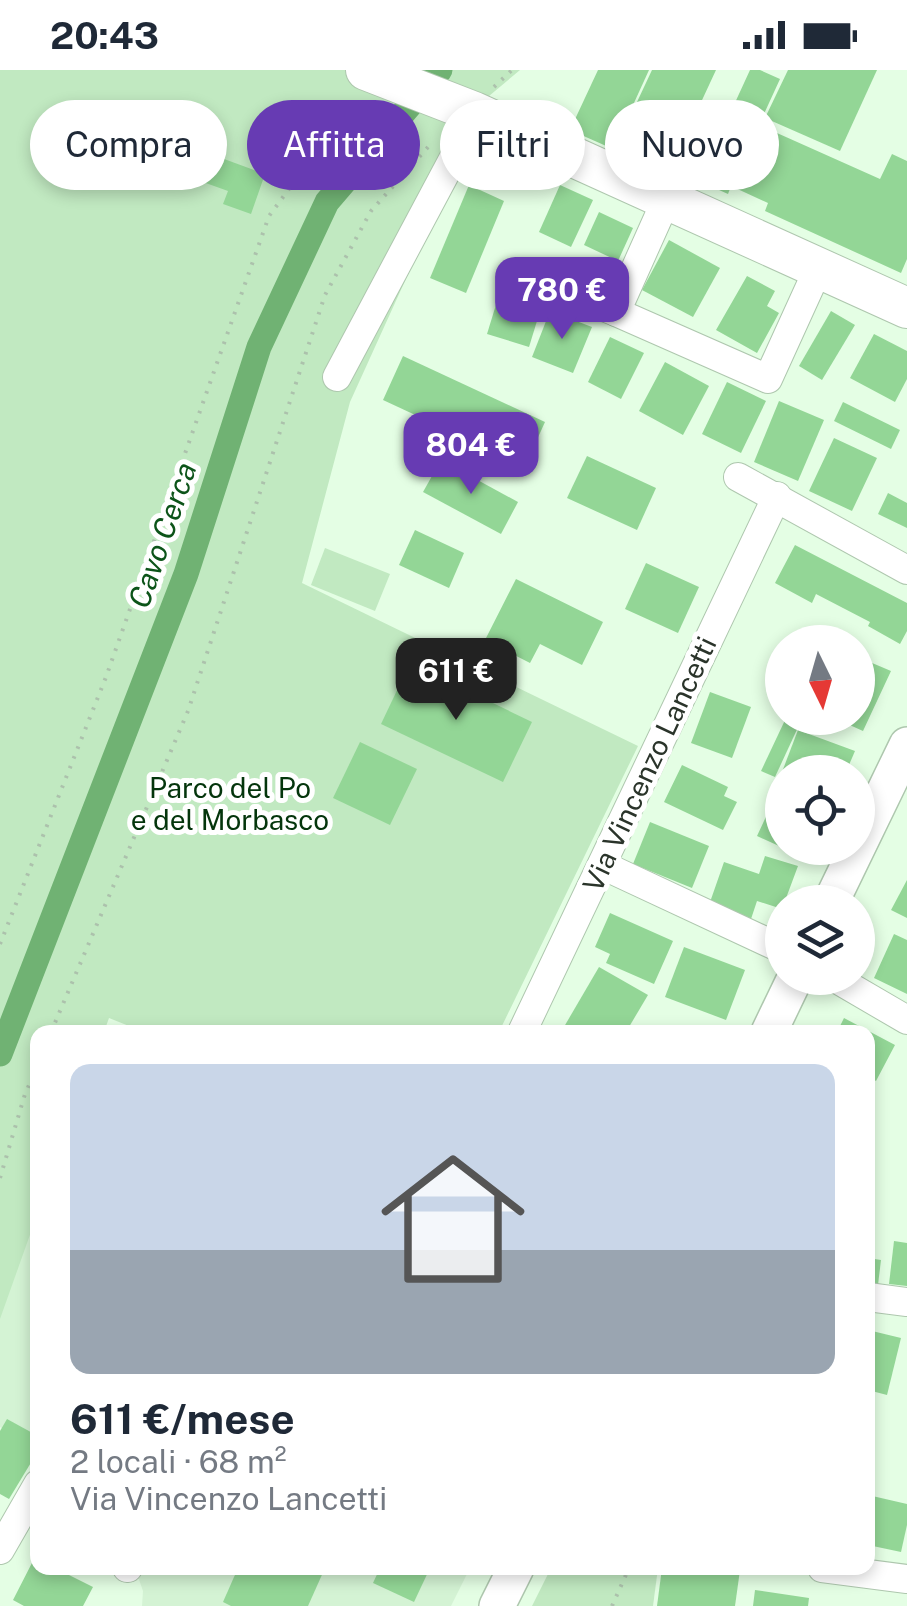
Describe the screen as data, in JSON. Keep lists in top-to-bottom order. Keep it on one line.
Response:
{"streets":{"street":["Via Vincenzo Lancetti"]},"water":["Cavo Cerca"],"parks":["Parco del Po e del Morbasco"],"north":"bottom","page":{"status":"20:43","chip":["Compra","Affitta","Filtri","Nuovo"],"price":["780 €","804 €","611 €"],"list":[{"name":"611 €/mese","note":"2 locali · 68 m² · Via Vincenzo Lancetti"}]}}
